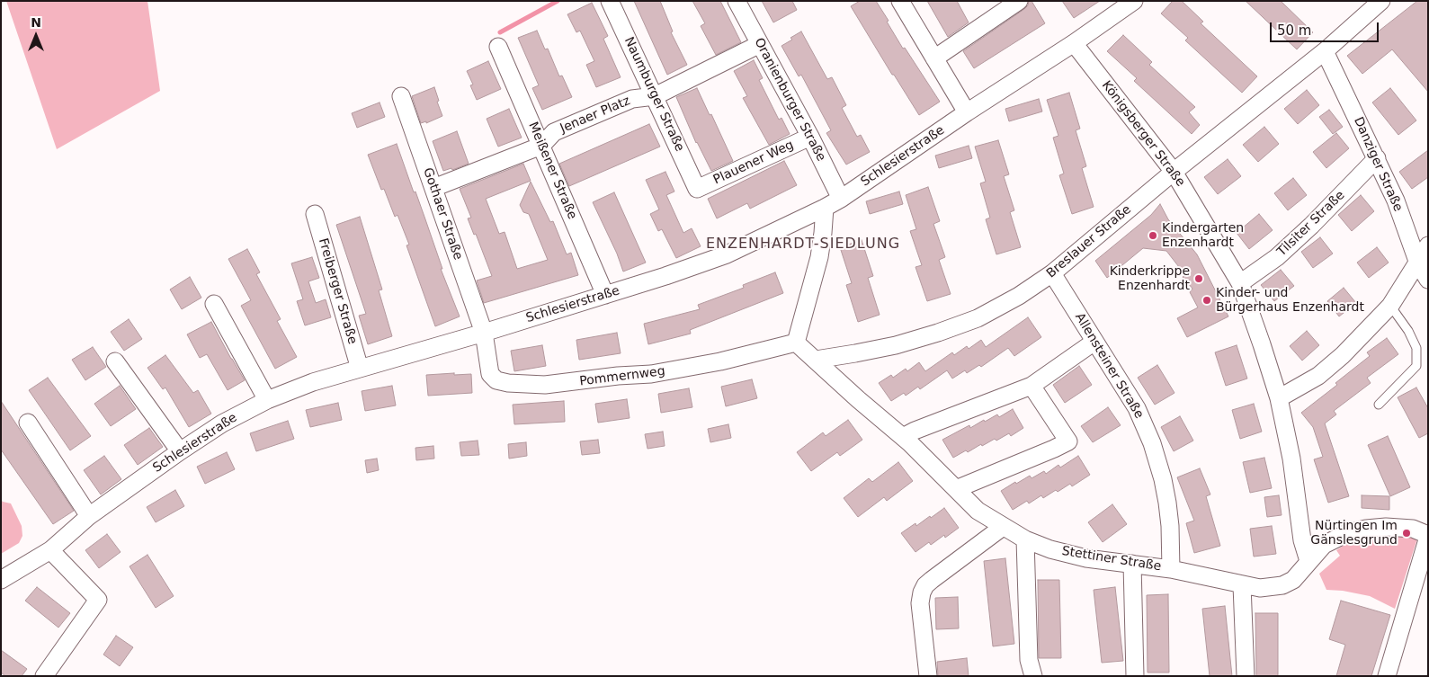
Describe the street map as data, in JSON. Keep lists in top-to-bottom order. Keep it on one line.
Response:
{"streets":{"street":["Naumburger Straße","Oranienburger Straße","Jenaer Platz","Königsberger Straße","Schlesierstraße","Plauener Weg","Danziger Straße","Meißener Straße","Gothaer Straße","Tilsiter Straße","Breslauer Straße","Freiberger Straße","Allensteiner Straße","Pommernweg","Stettiner Straße"]},"crossings":[["Naumburger Straße","Jenaer Platz"],["Naumburger Straße","Plauener Weg"],["Oranienburger Straße","Jenaer Platz"],["Oranienburger Straße","Schlesierstraße"],["Oranienburger Straße","Plauener Weg"],["Jenaer Platz","Meißener Straße"],["Königsberger Straße","Schlesierstraße"],["Königsberger Straße","Tilsiter Straße"],["Königsberger Straße","Breslauer Straße"],["Königsberger Straße","Stettiner Straße"],["Schlesierstraße","Meißener Straße"],["Schlesierstraße","Gothaer Straße"],["Schlesierstraße","Freiberger Straße"],["Schlesierstraße","Pommernweg"],["Danziger Straße","Tilsiter Straße"],["Danziger Straße","Breslauer Straße"],["Gothaer Straße","Pommernweg"],["Breslauer Straße","Allensteiner Straße"],["Breslauer Straße","Stettiner Straße"],["Allensteiner Straße","Stettiner Straße"],["Pommernweg","Stettiner Straße"]],"districts":["ENZENHARDT-SIEDLUNG"],"places":["Kindergarten Enzenhardt","Kinderkrippe Enzenhardt","Kinder- und Bürgerhaus Enzenhardt","Nürtingen Im Gänslesgrund"],"scale_bar":"50 m","north":"top"}
